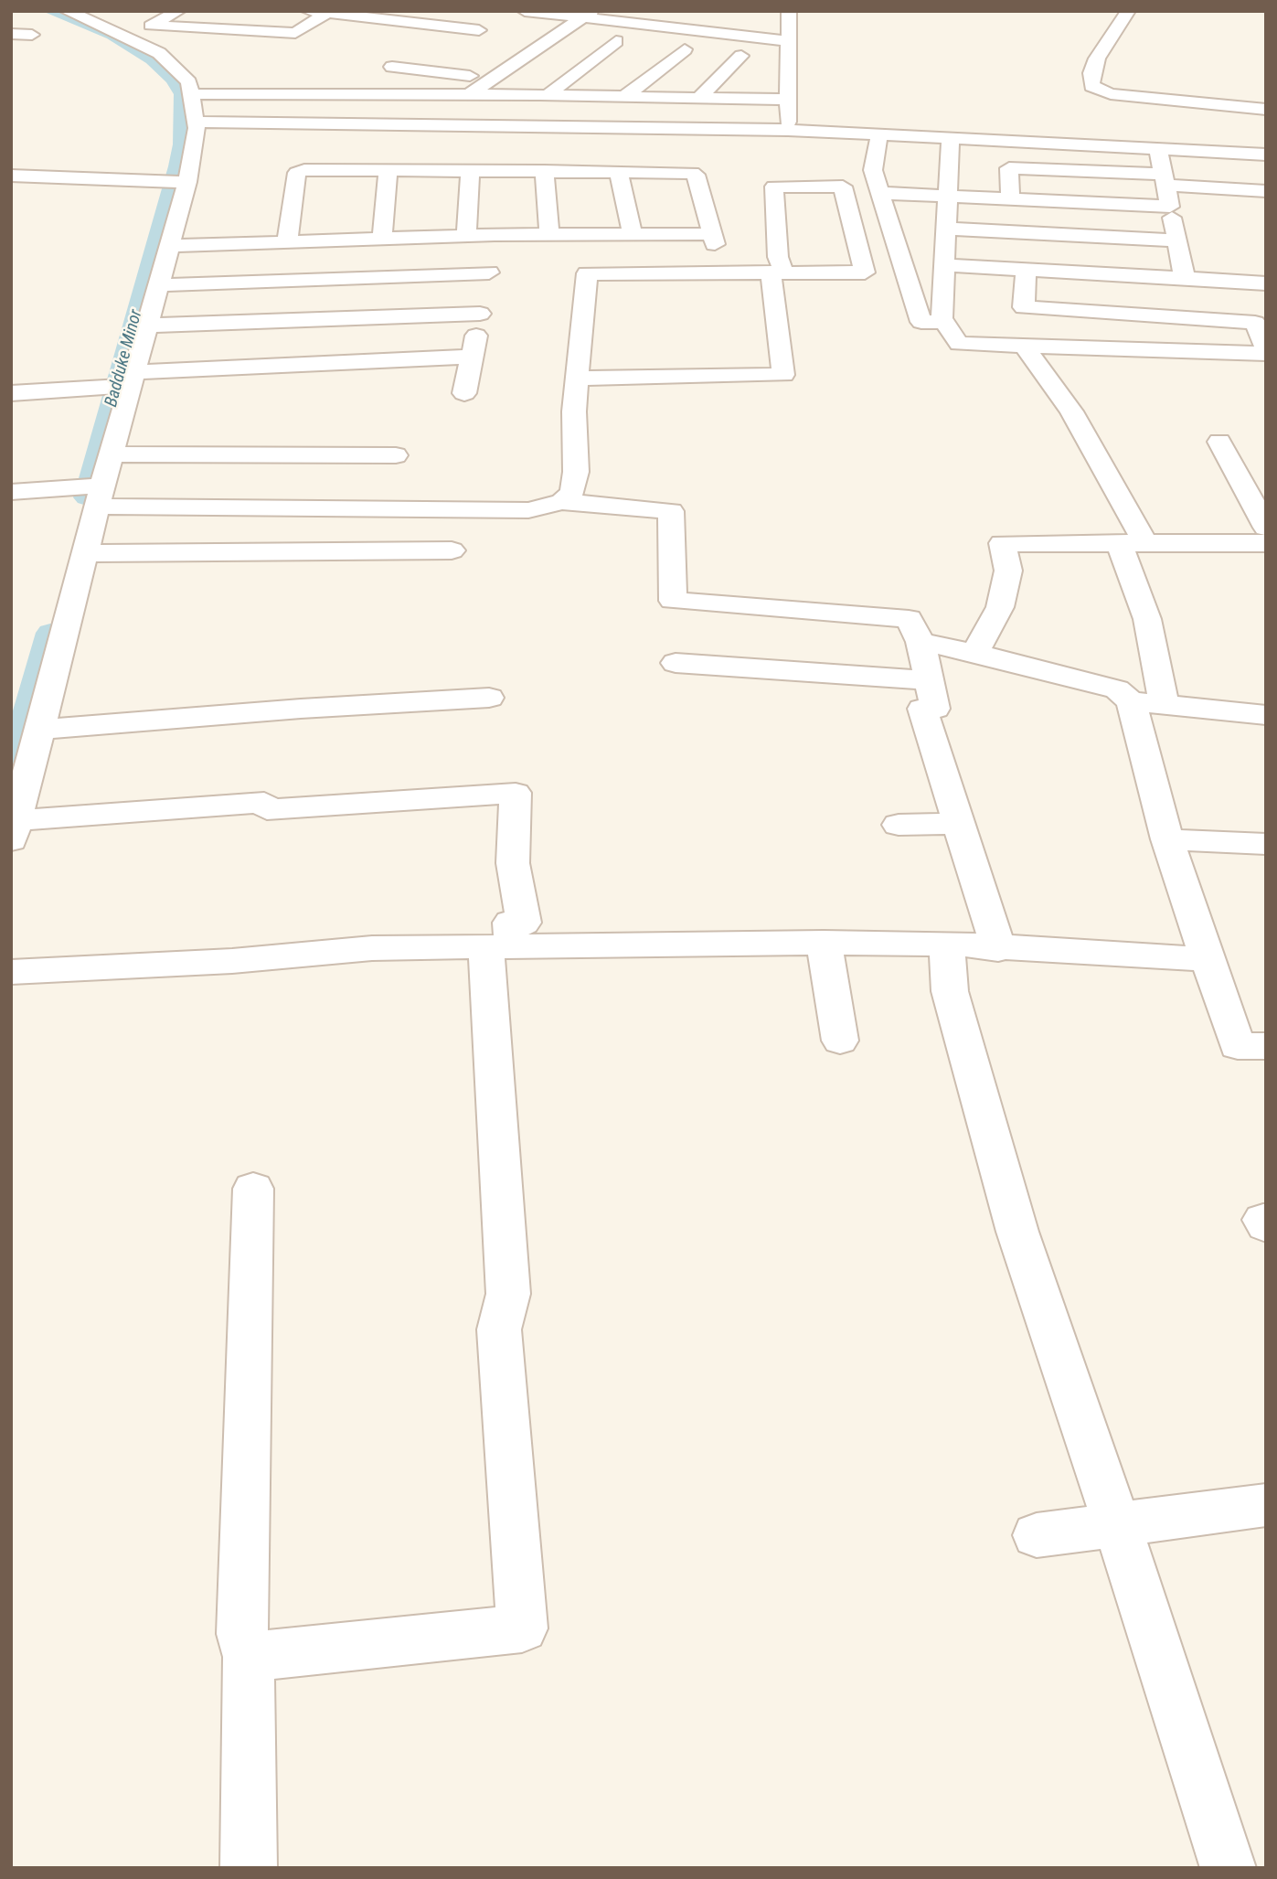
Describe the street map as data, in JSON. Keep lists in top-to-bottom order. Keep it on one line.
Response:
{"water":["Badduke Minor"]}
